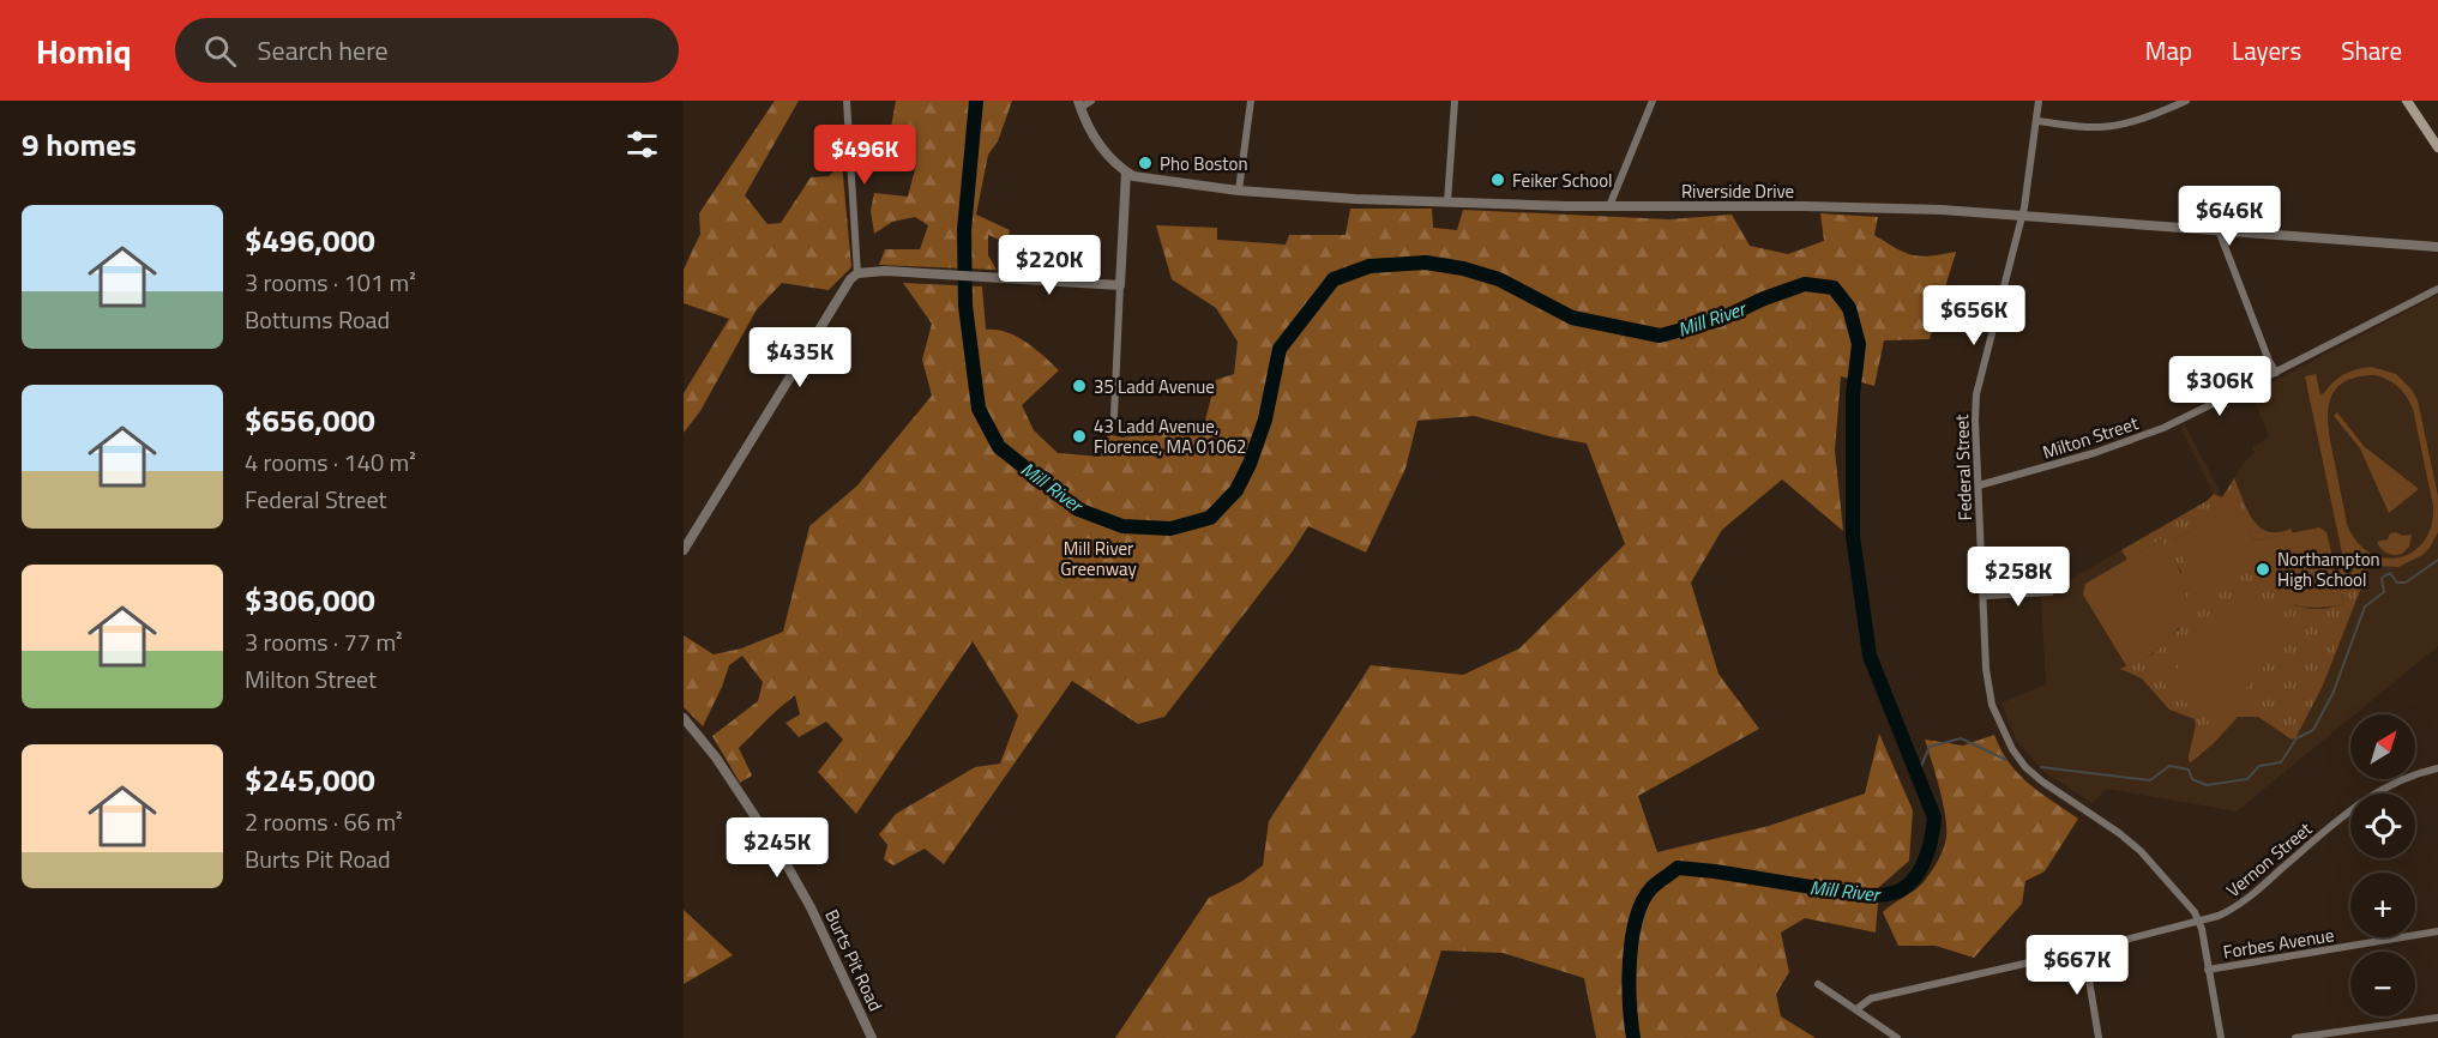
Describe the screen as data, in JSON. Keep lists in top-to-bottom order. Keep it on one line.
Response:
{"streets":{"street":["Riverside Drive","Milton Street","Federal Street","Vernon Street","Forbes Avenue","Burts Pit Road"]},"crossings":[["Riverside Drive","Federal Street"],["Milton Street","Federal Street"],["Federal Street","Vernon Street"]],"water":["Mill River"],"parks":["Mill River Greenway"],"places":["Pho Boston","Feiker School","35 Ladd Avenue","43 Ladd Avenue, Florence, MA 01062","Northampton High School"],"north":"top right","page":{"header":"Homiq","search":"Search here","nav":["Map","Layers","Share"],"heading":"9 homes","price":["$496K","$646K","$220K","$656K","$435K","$306K","$258K","$245K","$667K"],"list":[{"name":"$496,000","note":"3 rooms · 101 m² · Bottums Road"},{"name":"$656,000","note":"4 rooms · 140 m² · Federal Street"},{"name":"$306,000","note":"3 rooms · 77 m² · Milton Street"},{"name":"$245,000","note":"2 rooms · 66 m² · Burts Pit Road"}],"map_buttons":["+","−"]}}
